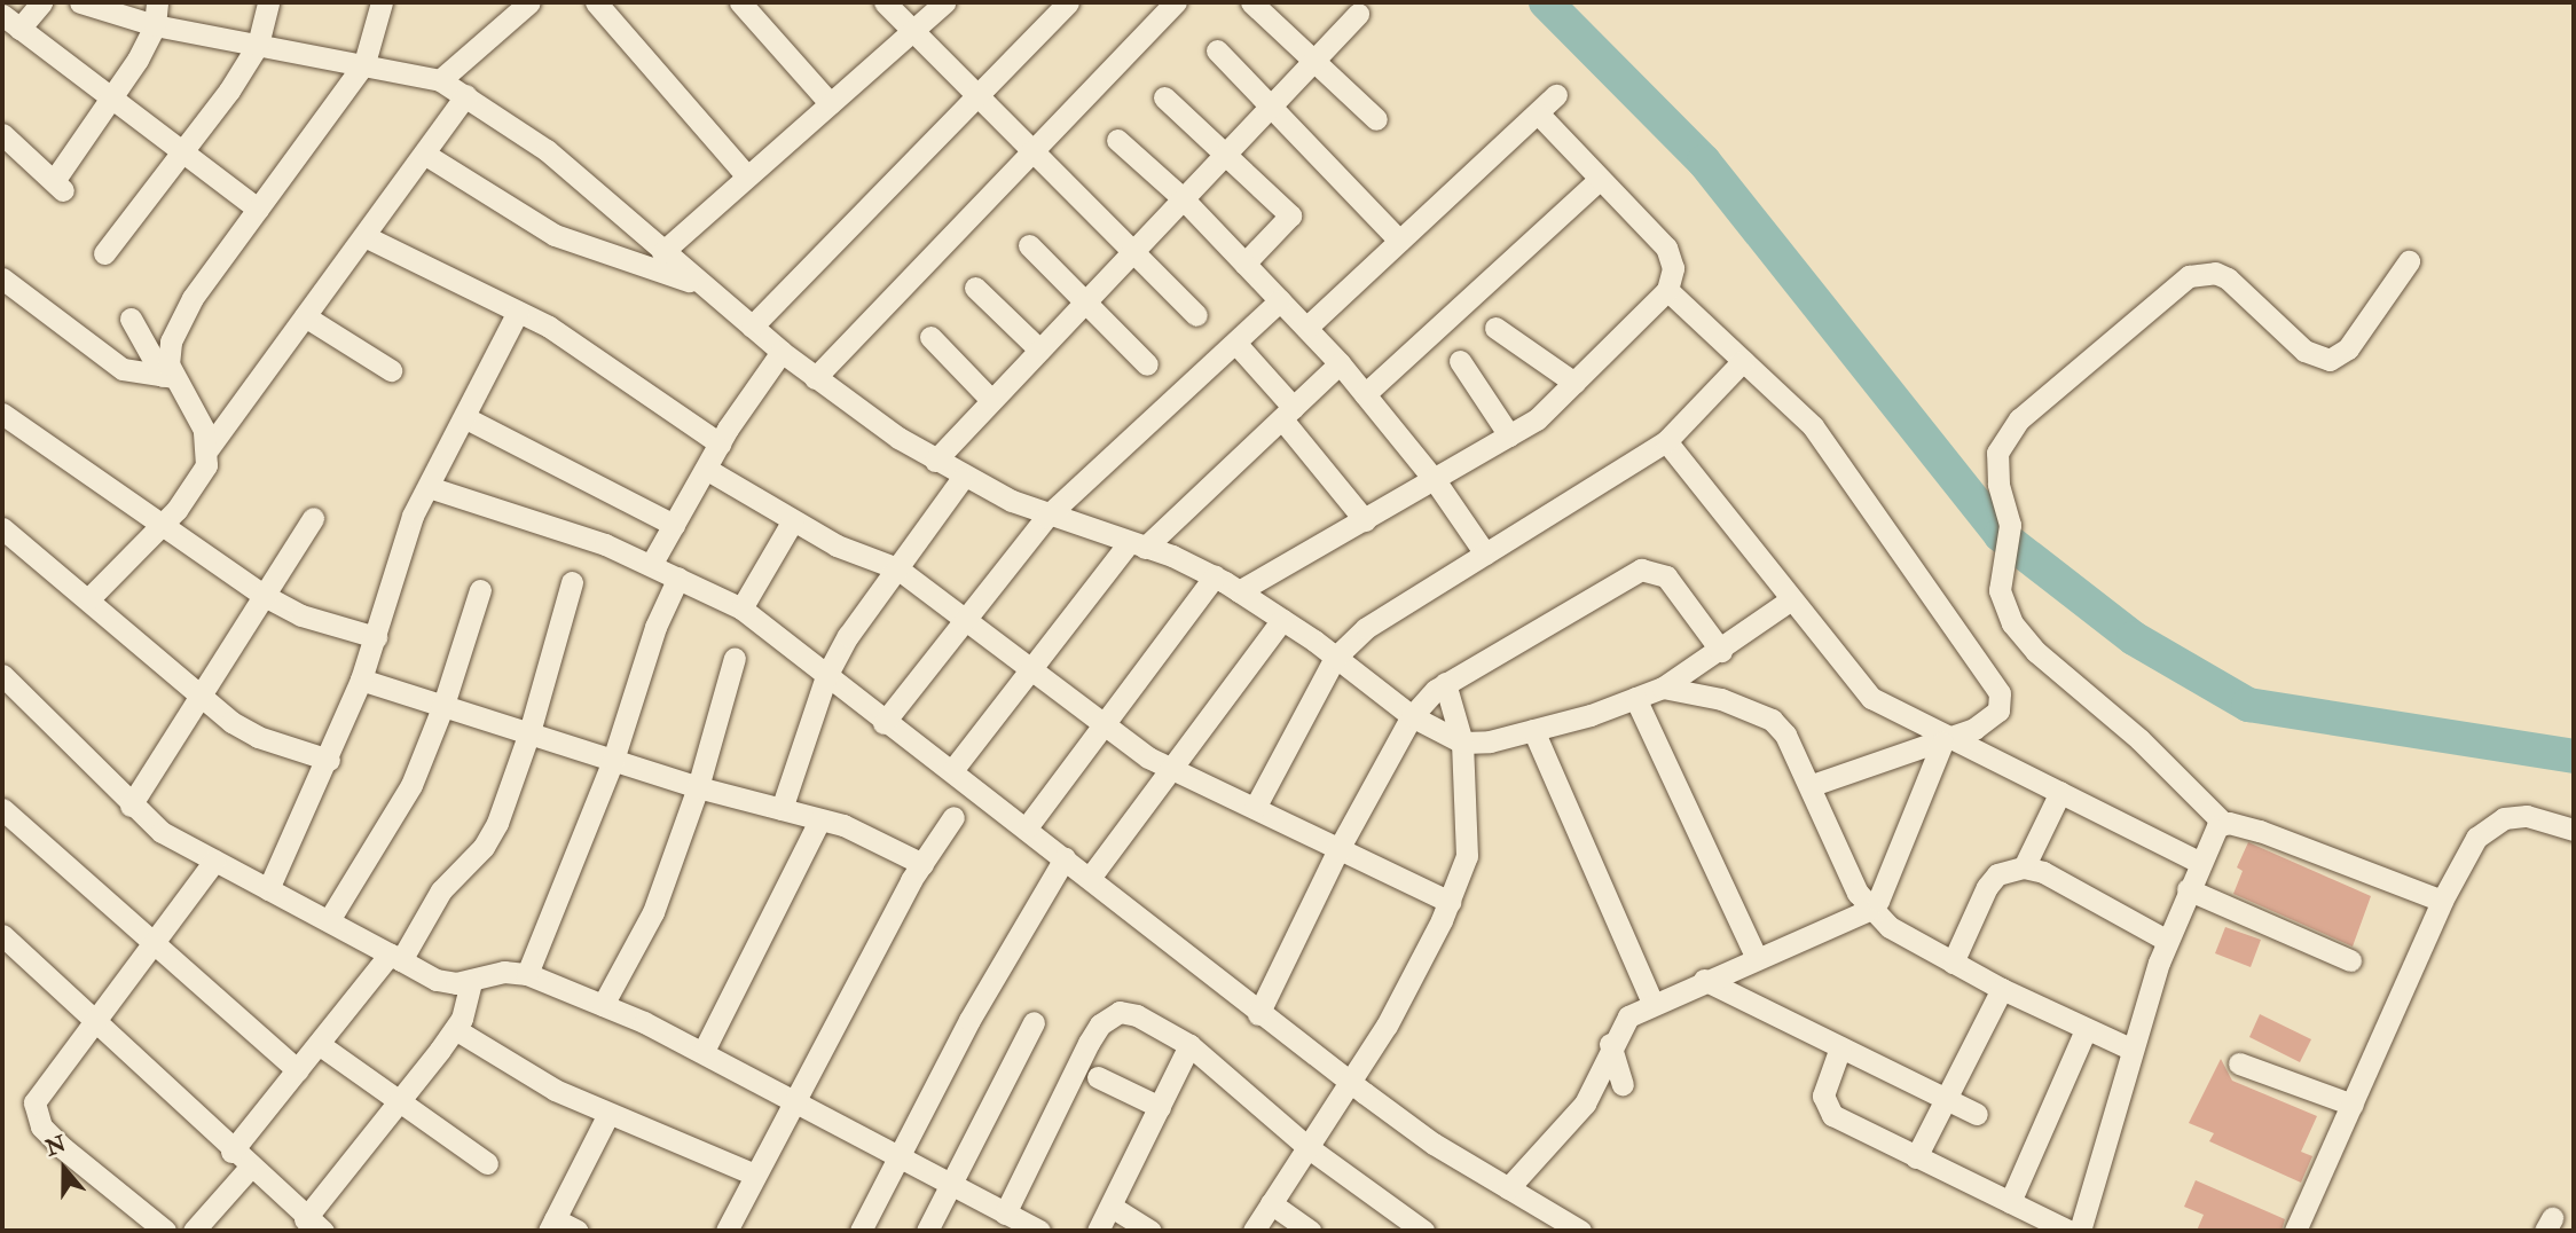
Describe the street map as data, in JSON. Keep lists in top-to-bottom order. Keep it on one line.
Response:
{"north":"top"}
